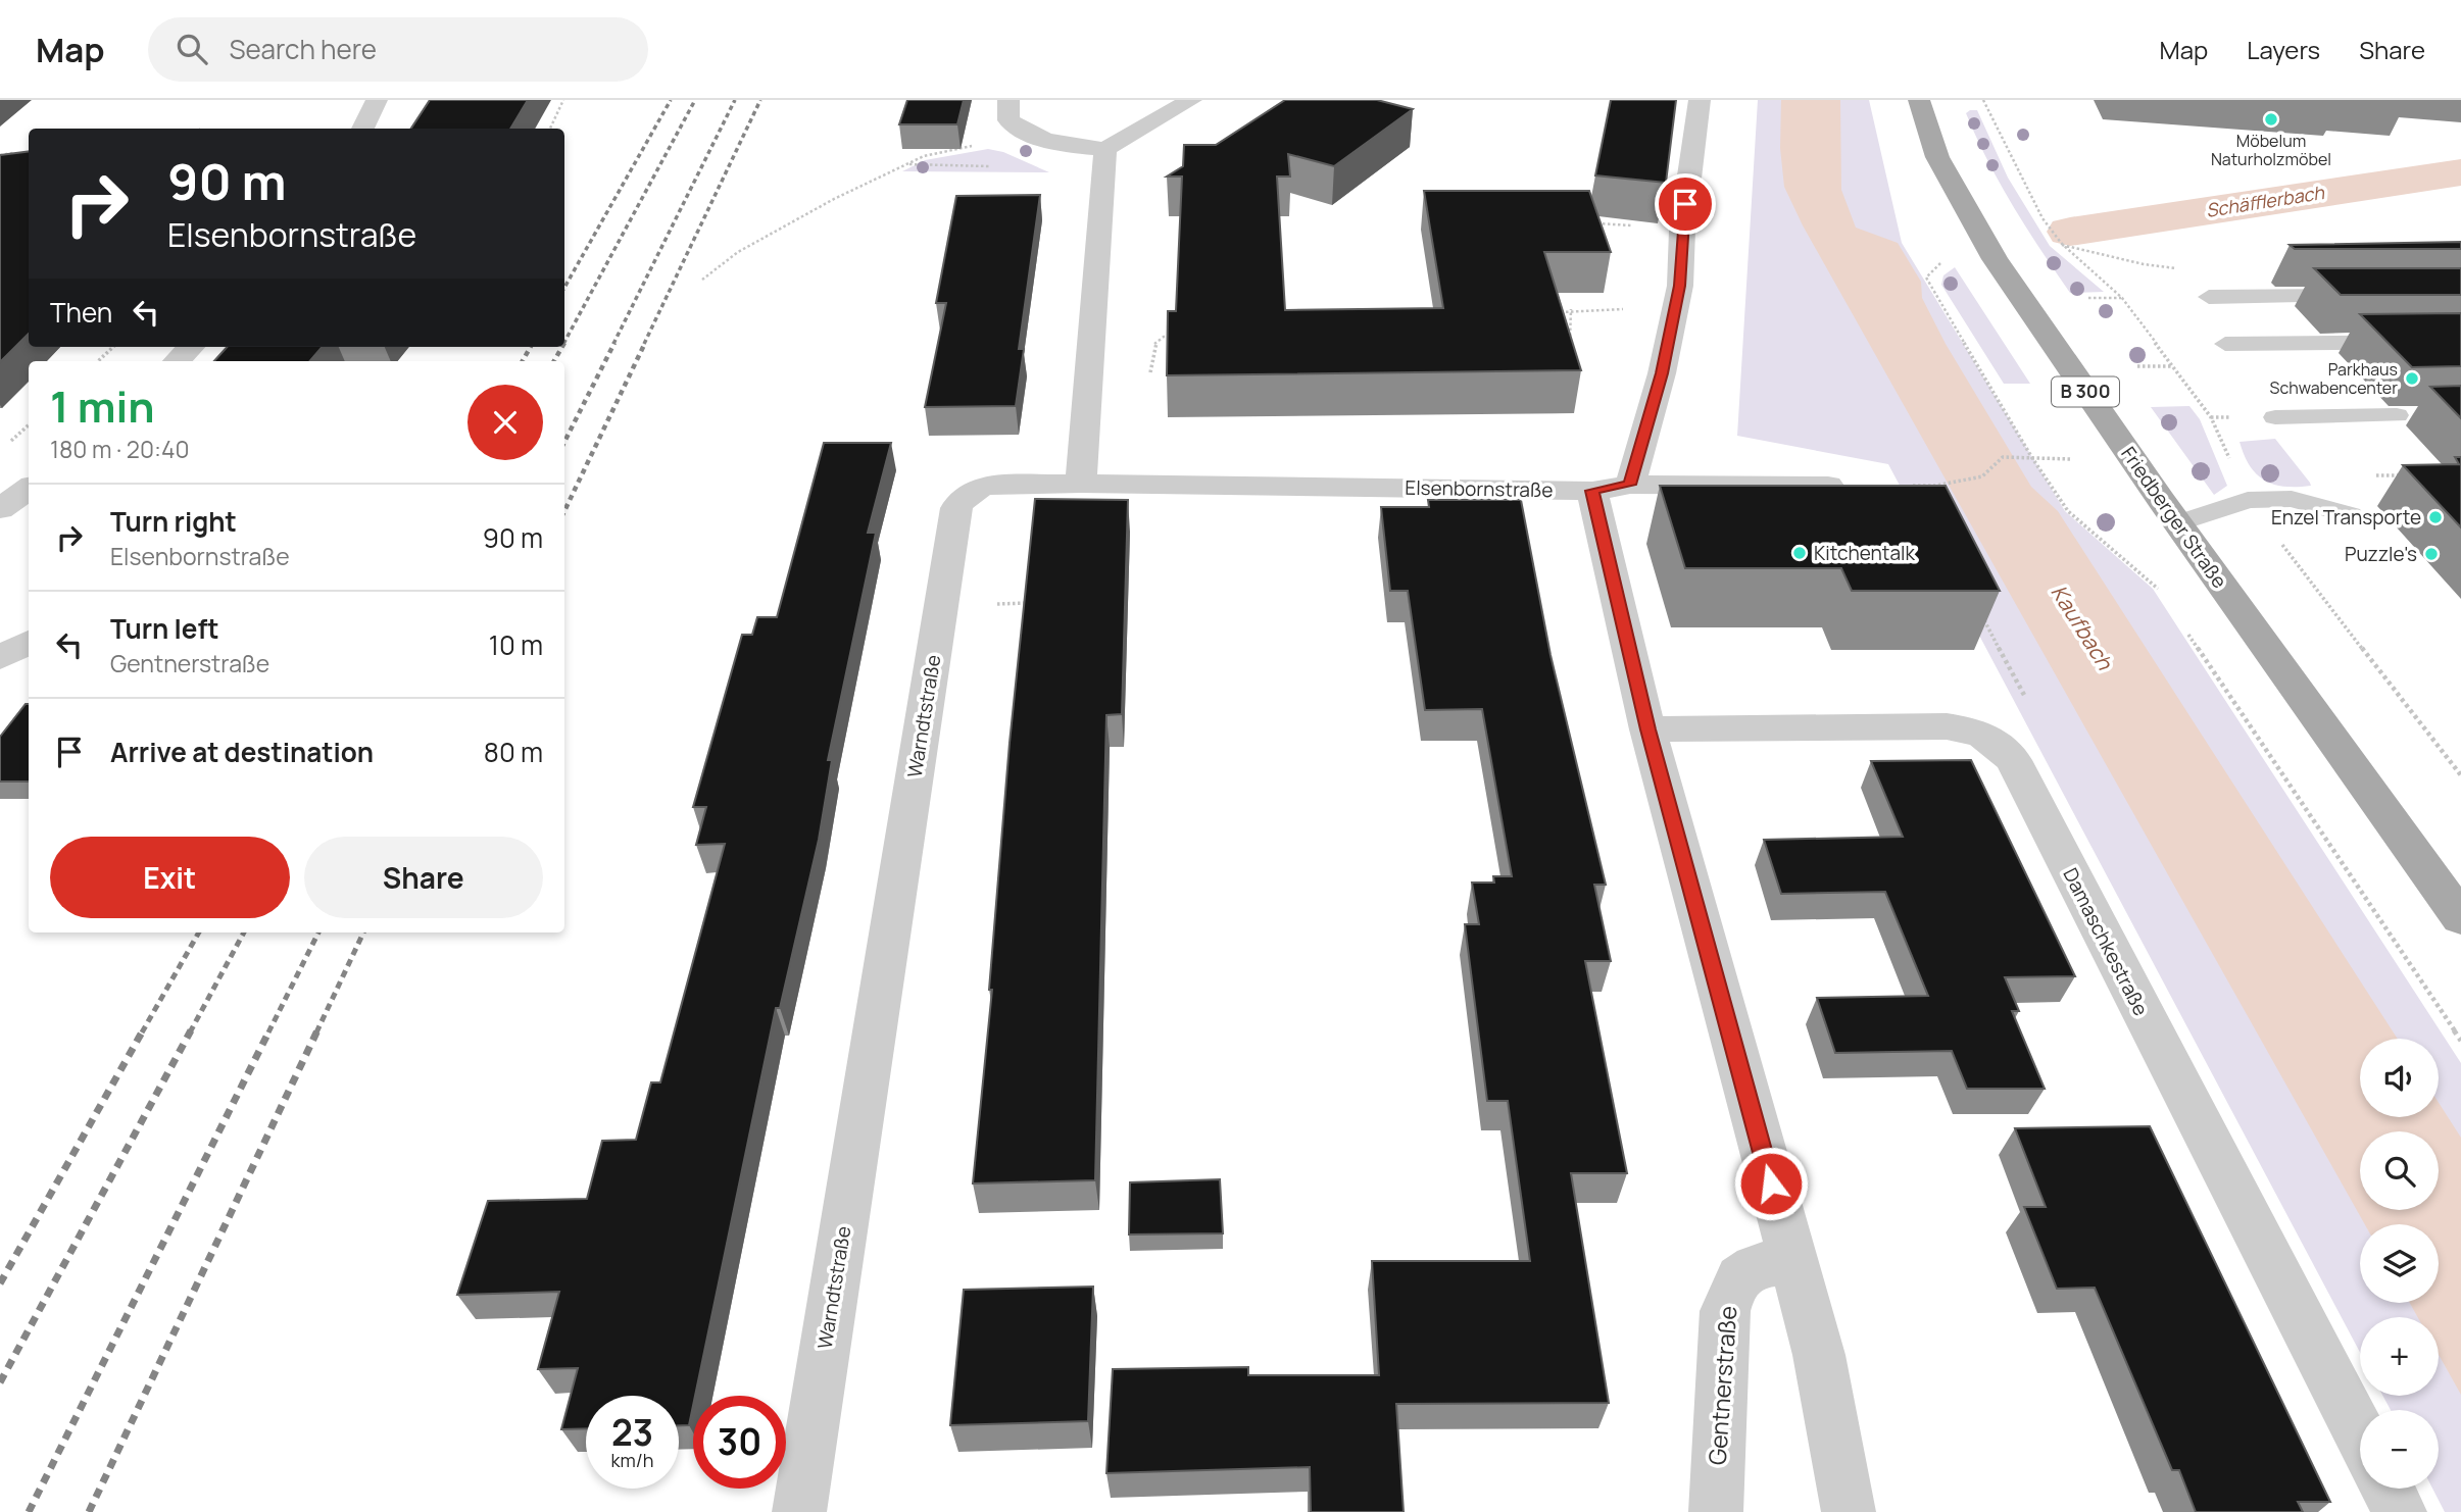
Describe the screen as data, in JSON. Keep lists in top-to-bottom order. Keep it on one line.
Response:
{"streets":{"main road":["B 300","Friedberger Straße"],"street":["Elsenbornstraße","Warndtstraße","Damaschkestraße","Gentnerstraße"]},"crossings":[["Elsenbornstraße","Warndtstraße"]],"water":["Schäfflerbach","Kaufbach"],"places":["Möbelum Naturholzmöbel","Parkhaus Schwabencenter","Enzel Transporte","Kitchentalk","Puzzle's"],"page":{"header":"Map","search":"Search here","nav":["Map","Layers","Share"],"turn":["90 m","Elsenbornstraße"],"then":"Then","heading":["1 min","180 m · 20:40"],"list":[{"name":"Turn right","note":"Elsenbornstraße","value":"90 m"},{"name":"Turn left","note":"Gentnerstraße","value":"10 m"},{"name":"Arrive at destination","value":"80 m"}],"buttons":["Exit","Share"],"map_buttons":["+","−"],"speed":"23 km/h","limit":"30"}}
